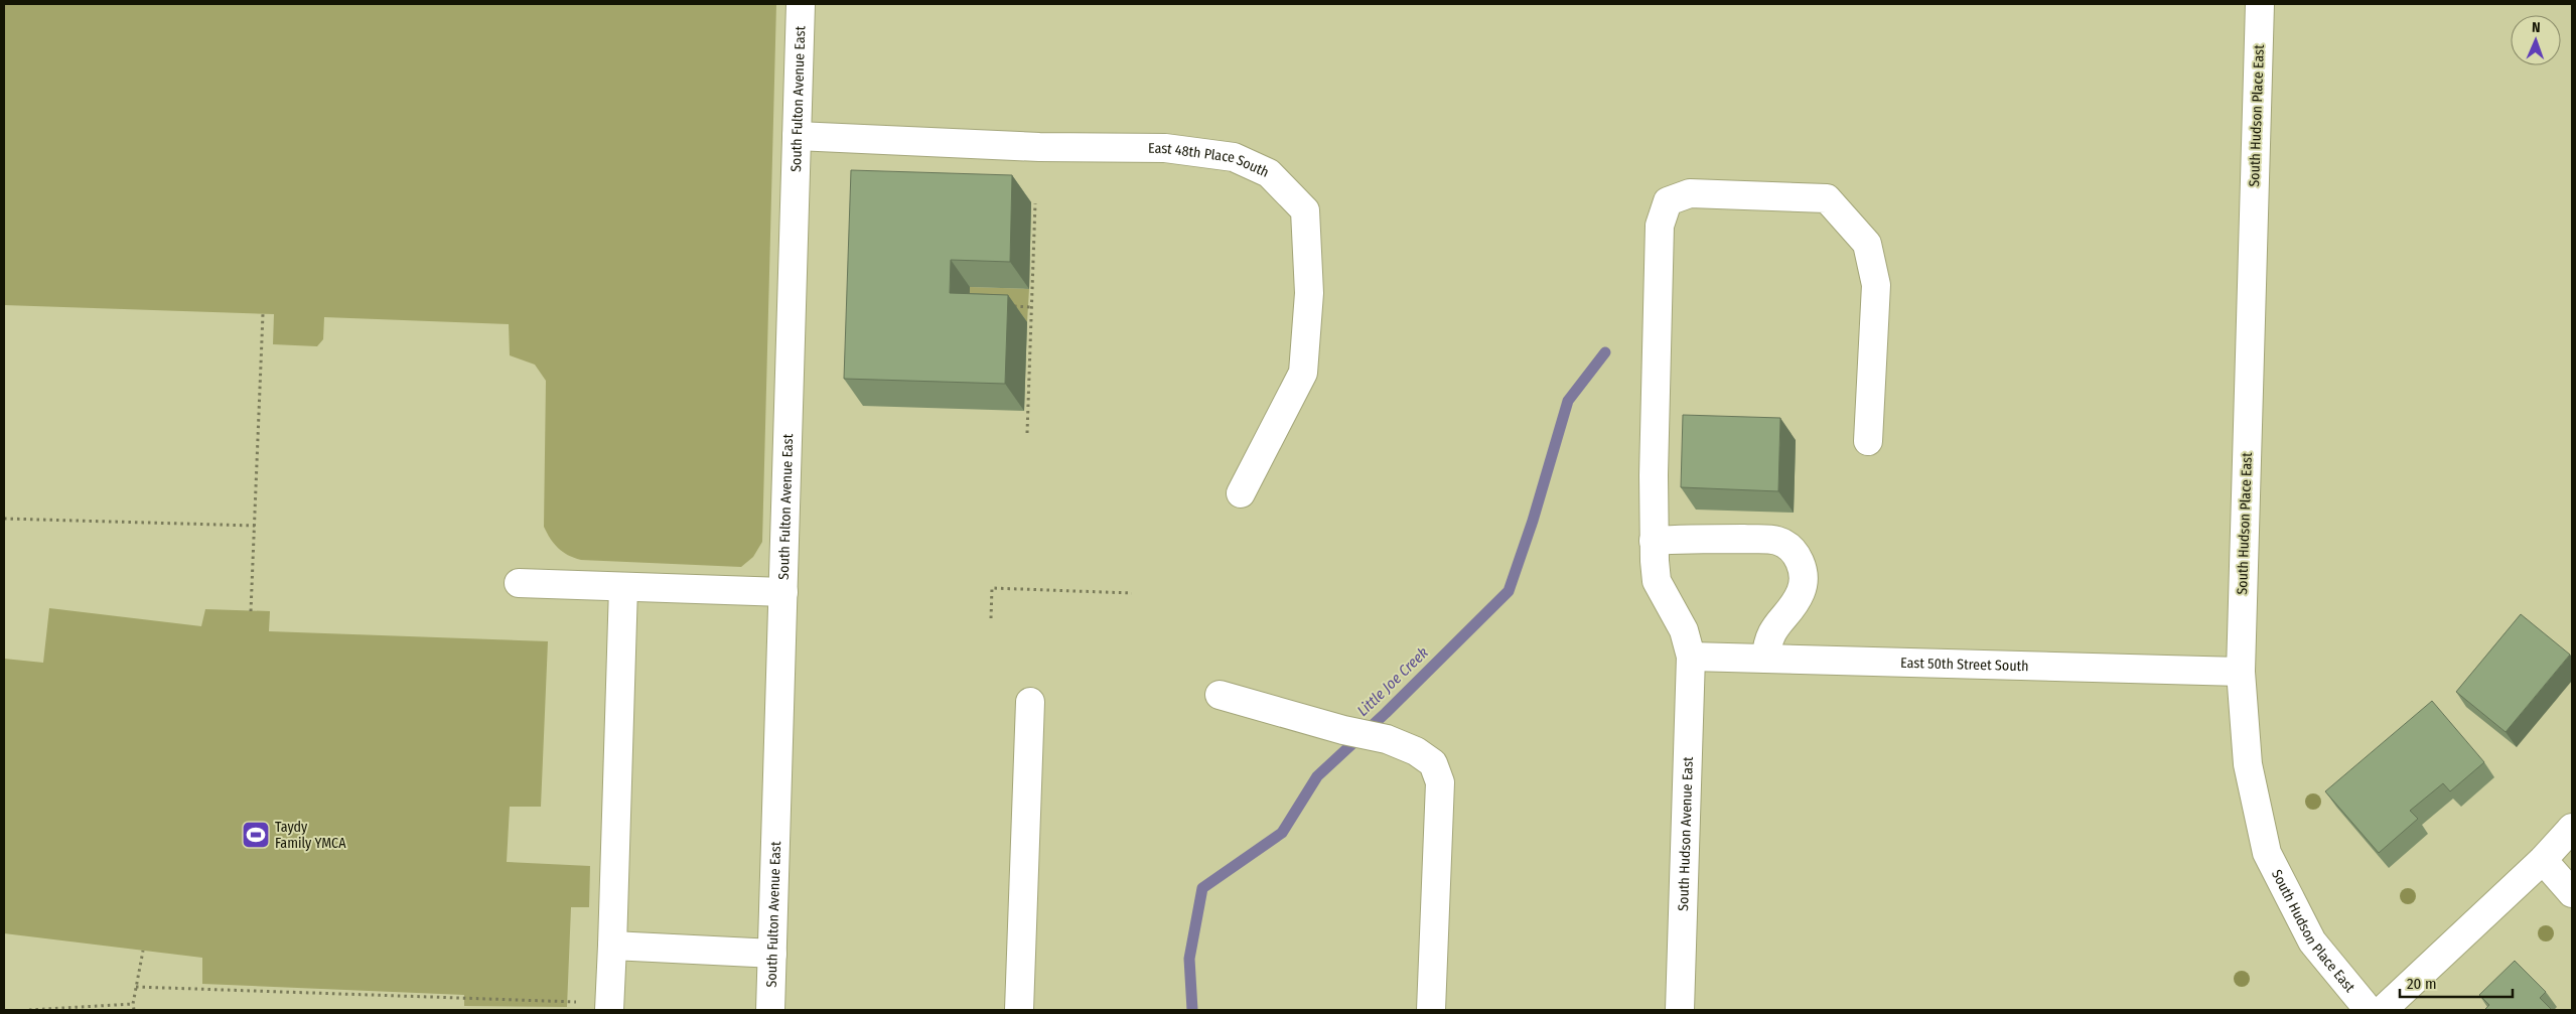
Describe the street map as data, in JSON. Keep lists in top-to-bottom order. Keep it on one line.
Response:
{"streets":{"street":["South Fulton Avenue East","South Hudson Place East","East 48th Place South","East 50th Street South","South Hudson Avenue East"]},"crossings":[["South Fulton Avenue East","East 48th Place South"],["South Hudson Place East","East 50th Street South"],["East 50th Street South","South Hudson Avenue East"]],"water":["Little Joe Creek"],"places":{"sports":["Taydy Family YMCA"]},"scale_bar":"20 m","north":"top"}
